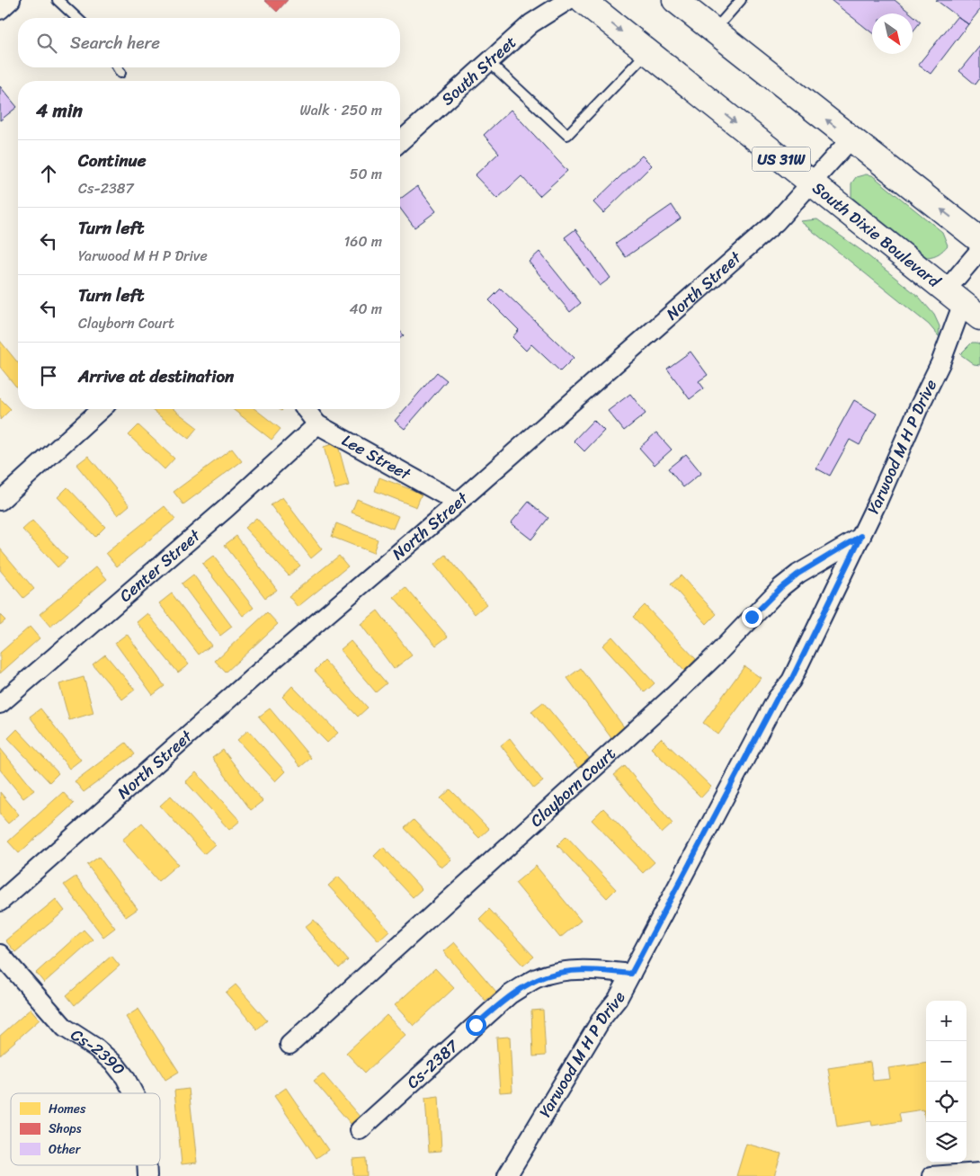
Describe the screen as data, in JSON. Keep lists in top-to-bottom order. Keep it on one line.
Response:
{"streets":{"highway":["US 31W","South Dixie Boulevard"],"street":["South Street","North Street","Yarwood M H P Drive","Lee Street","Center Street","Clayborn Court","Cs-2390","Cs-2387"]},"crossings":[["South Dixie Boulevard","North Street"],["South Dixie Boulevard","Yarwood M H P Drive"],["North Street","Lee Street"],["Yarwood M H P Drive","Clayborn Court"],["Yarwood M H P Drive","Cs-2387"],["Lee Street","Center Street"]],"legend":["Homes","Shops","Other"],"north":"bottom right","page":{"search":"Search here","heading":["4 min","Walk · 250 m"],"list":[["Continue","Cs-2387","50 m"],["Turn left","Yarwood M H P Drive","160 m"],["Turn left","Clayborn Court","40 m"],"Arrive at destination"],"map_buttons":["+","−"]}}
